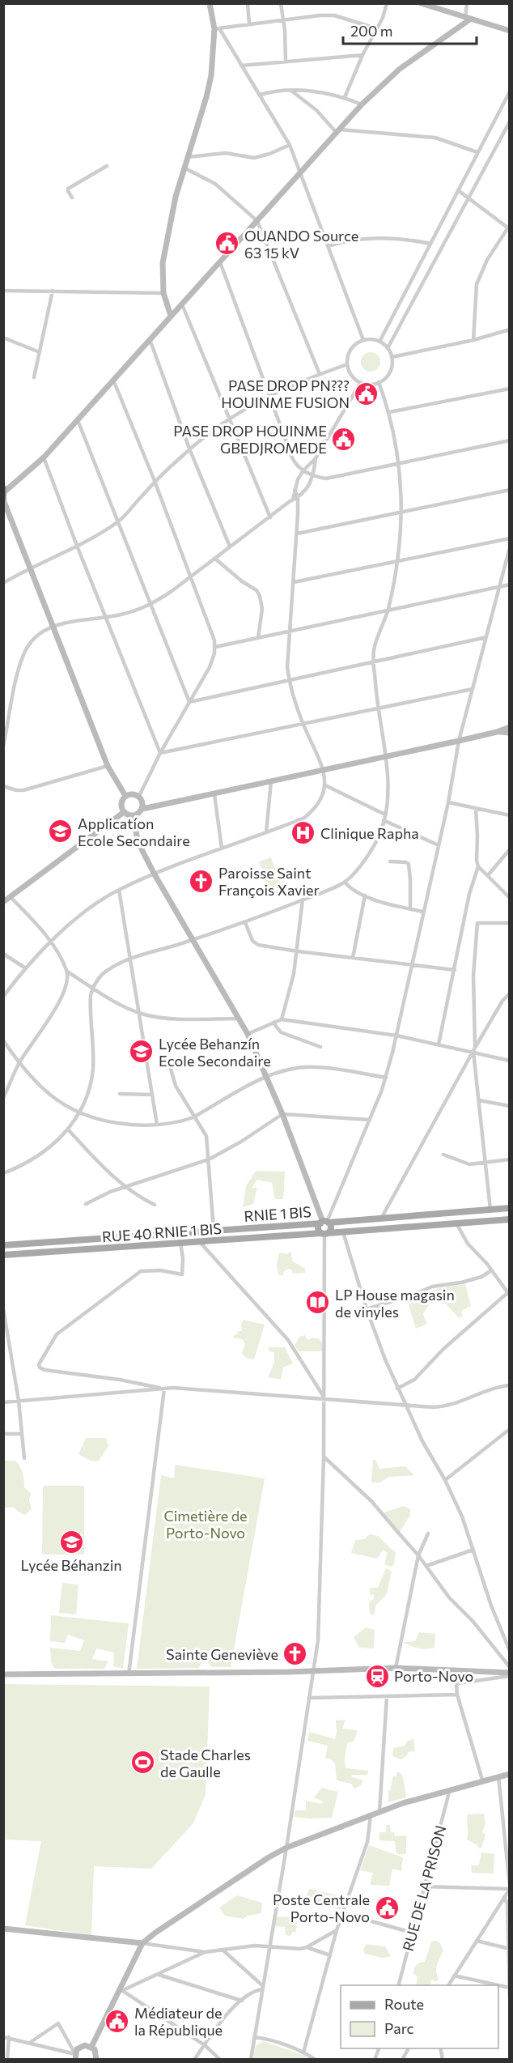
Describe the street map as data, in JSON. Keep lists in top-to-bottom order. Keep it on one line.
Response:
{"streets":{"main road":["RNIE 1 BIS","RUE 40 RNIE 1 BIS"],"street":["RUE DE LA PRISON"]},"parks":["Cimetière de Porto-Novo"],"places":{"public building":["OUANDO Source 63 15 kV","PASE DROP PN??? HOUINME FUSION","PASE DROP HOUINME GBEDJROMEDE","Poste Centrale Porto-Novo","Médiateur de la République"],"school or university":["Applicatíon Ecole Secondaire","Lycée Behanzín Ecole Secondaire","Lycée Béhanzin"],"hospital":["Clinique Rapha"],"church":["Paroisse Saint François Xavier","Sainte Geneviève"],"library":["LP House magasin de vinyles"],"station":["Porto-Novo"],"sports":["Stade Charles de Gaulle"]},"legend":["Route","Parc"],"scale_bar":"200 m"}
